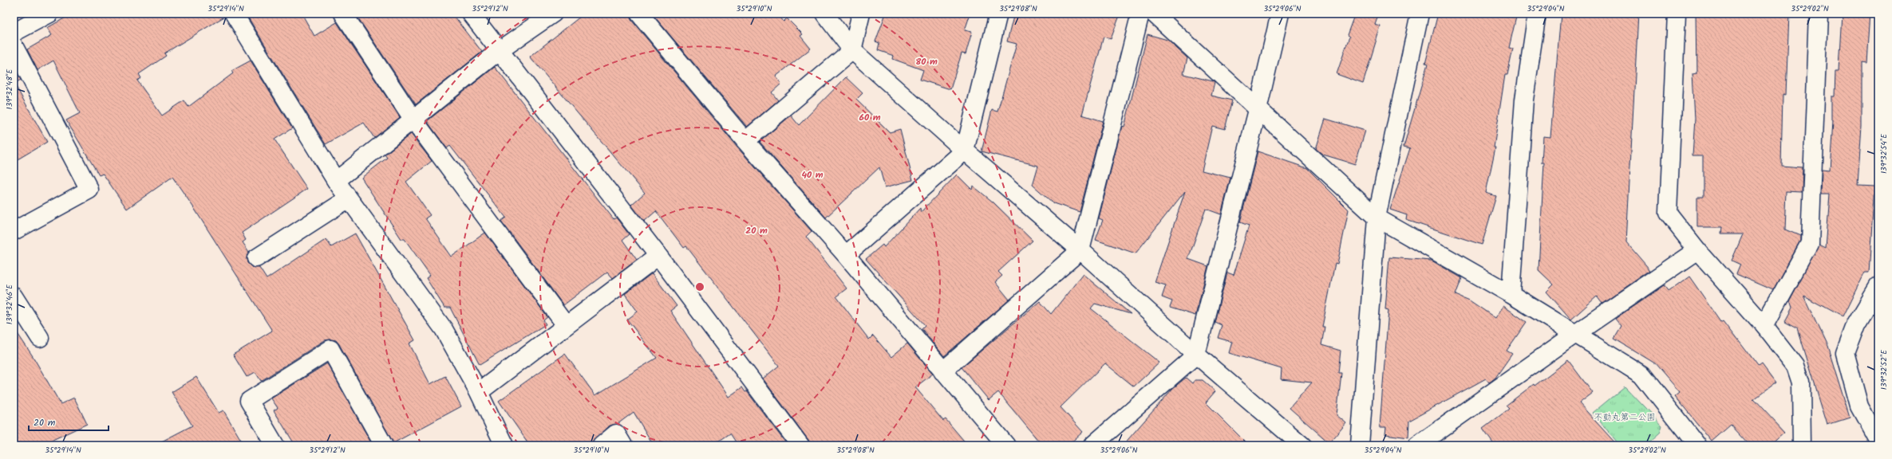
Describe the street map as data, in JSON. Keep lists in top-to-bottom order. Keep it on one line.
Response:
{"parks":["不動丸第二公園"],"scale_bar":"20 m","coordinates":["35°29'14\"N","35°29'12\"N","35°29'10\"N","35°29'08\"N","35°29'06\"N","35°29'04\"N","35°29'02\"N","139°32'48\"E","139°32'54\"E","139°32'46\"E","139°32'52\"E"],"rings":["80 m","60 m","40 m","20 m"]}
